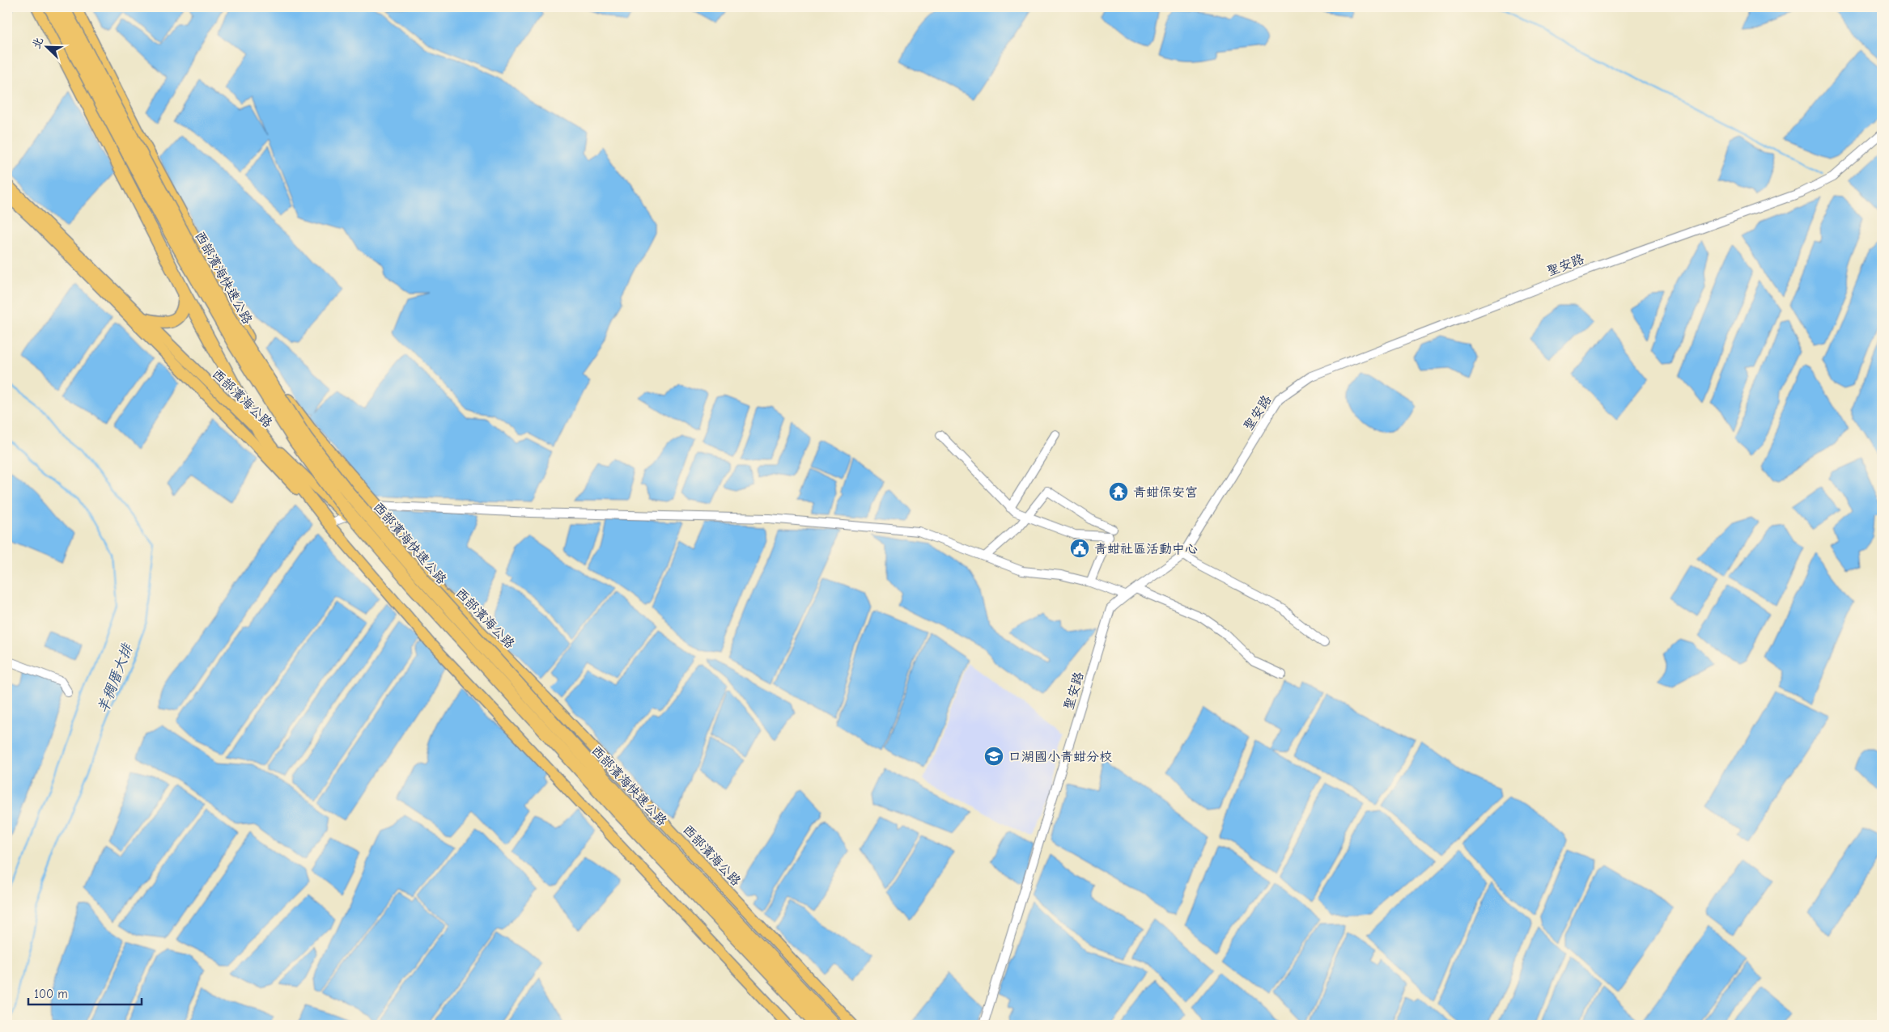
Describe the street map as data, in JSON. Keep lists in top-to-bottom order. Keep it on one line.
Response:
{"streets":{"highway":["西部濱海快速公路"],"main road":["西部濱海公路"],"street":["聖安路"]},"water":["羊稠厝大排"],"places":{"temple":["青蚶保安宮"],"public building":["青蚶社區活動中心"],"school or university":["口湖國小青蚶分校"]},"scale_bar":"100 m","north":"top left"}
